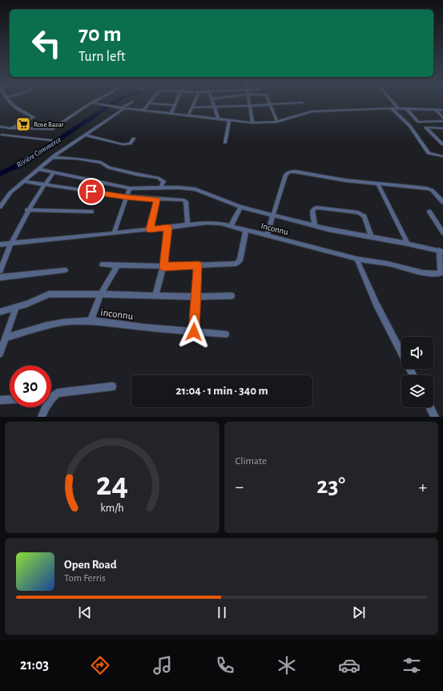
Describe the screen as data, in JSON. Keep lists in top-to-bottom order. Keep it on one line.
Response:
{"streets":{"street":["Inconnu","inconnu"]},"water":["Rivière Commerce"],"places":{"supermarket":["Rose Bazar"]},"page":{"turn":["70 m","Turn left"],"limit":"30","trip":"21:04 · 1 min · 340 m","tile":"Climate","heat":["−","23°","+"],"song":["Open Road","Tom Ferris"],"tabs":"21:03","gauge":["24","km/h"]}}
